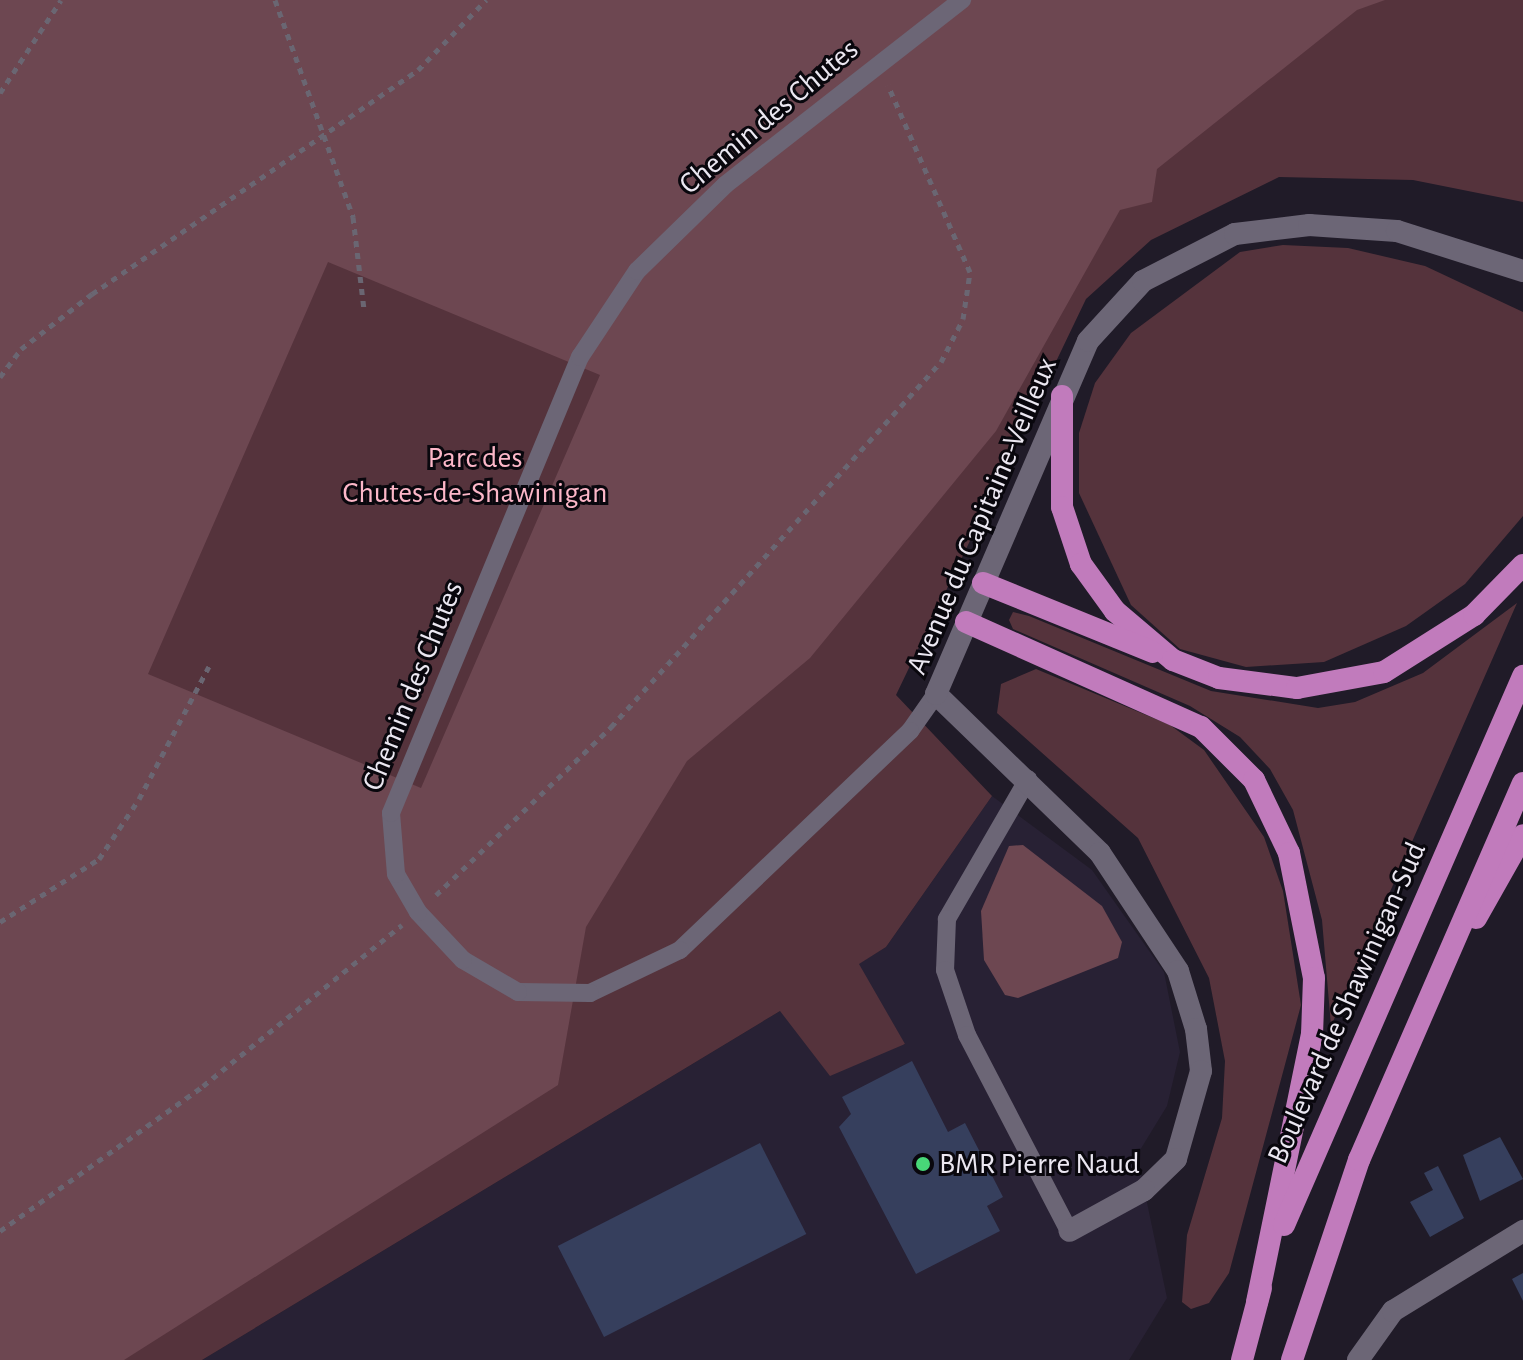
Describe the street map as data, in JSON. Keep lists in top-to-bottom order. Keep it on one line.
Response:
{"streets":{"main road":["Boulevard de Shawinigan-Sud"],"street":["Avenue du Capitaine-Veilleux"],"lane":["Chemin des Chutes"]},"crossings":[["Chemin des Chutes","Avenue du Capitaine-Veilleux"]],"parks":["Parc des Chutes-de-Shawinigan"],"places":["BMR Pierre Naud"]}
